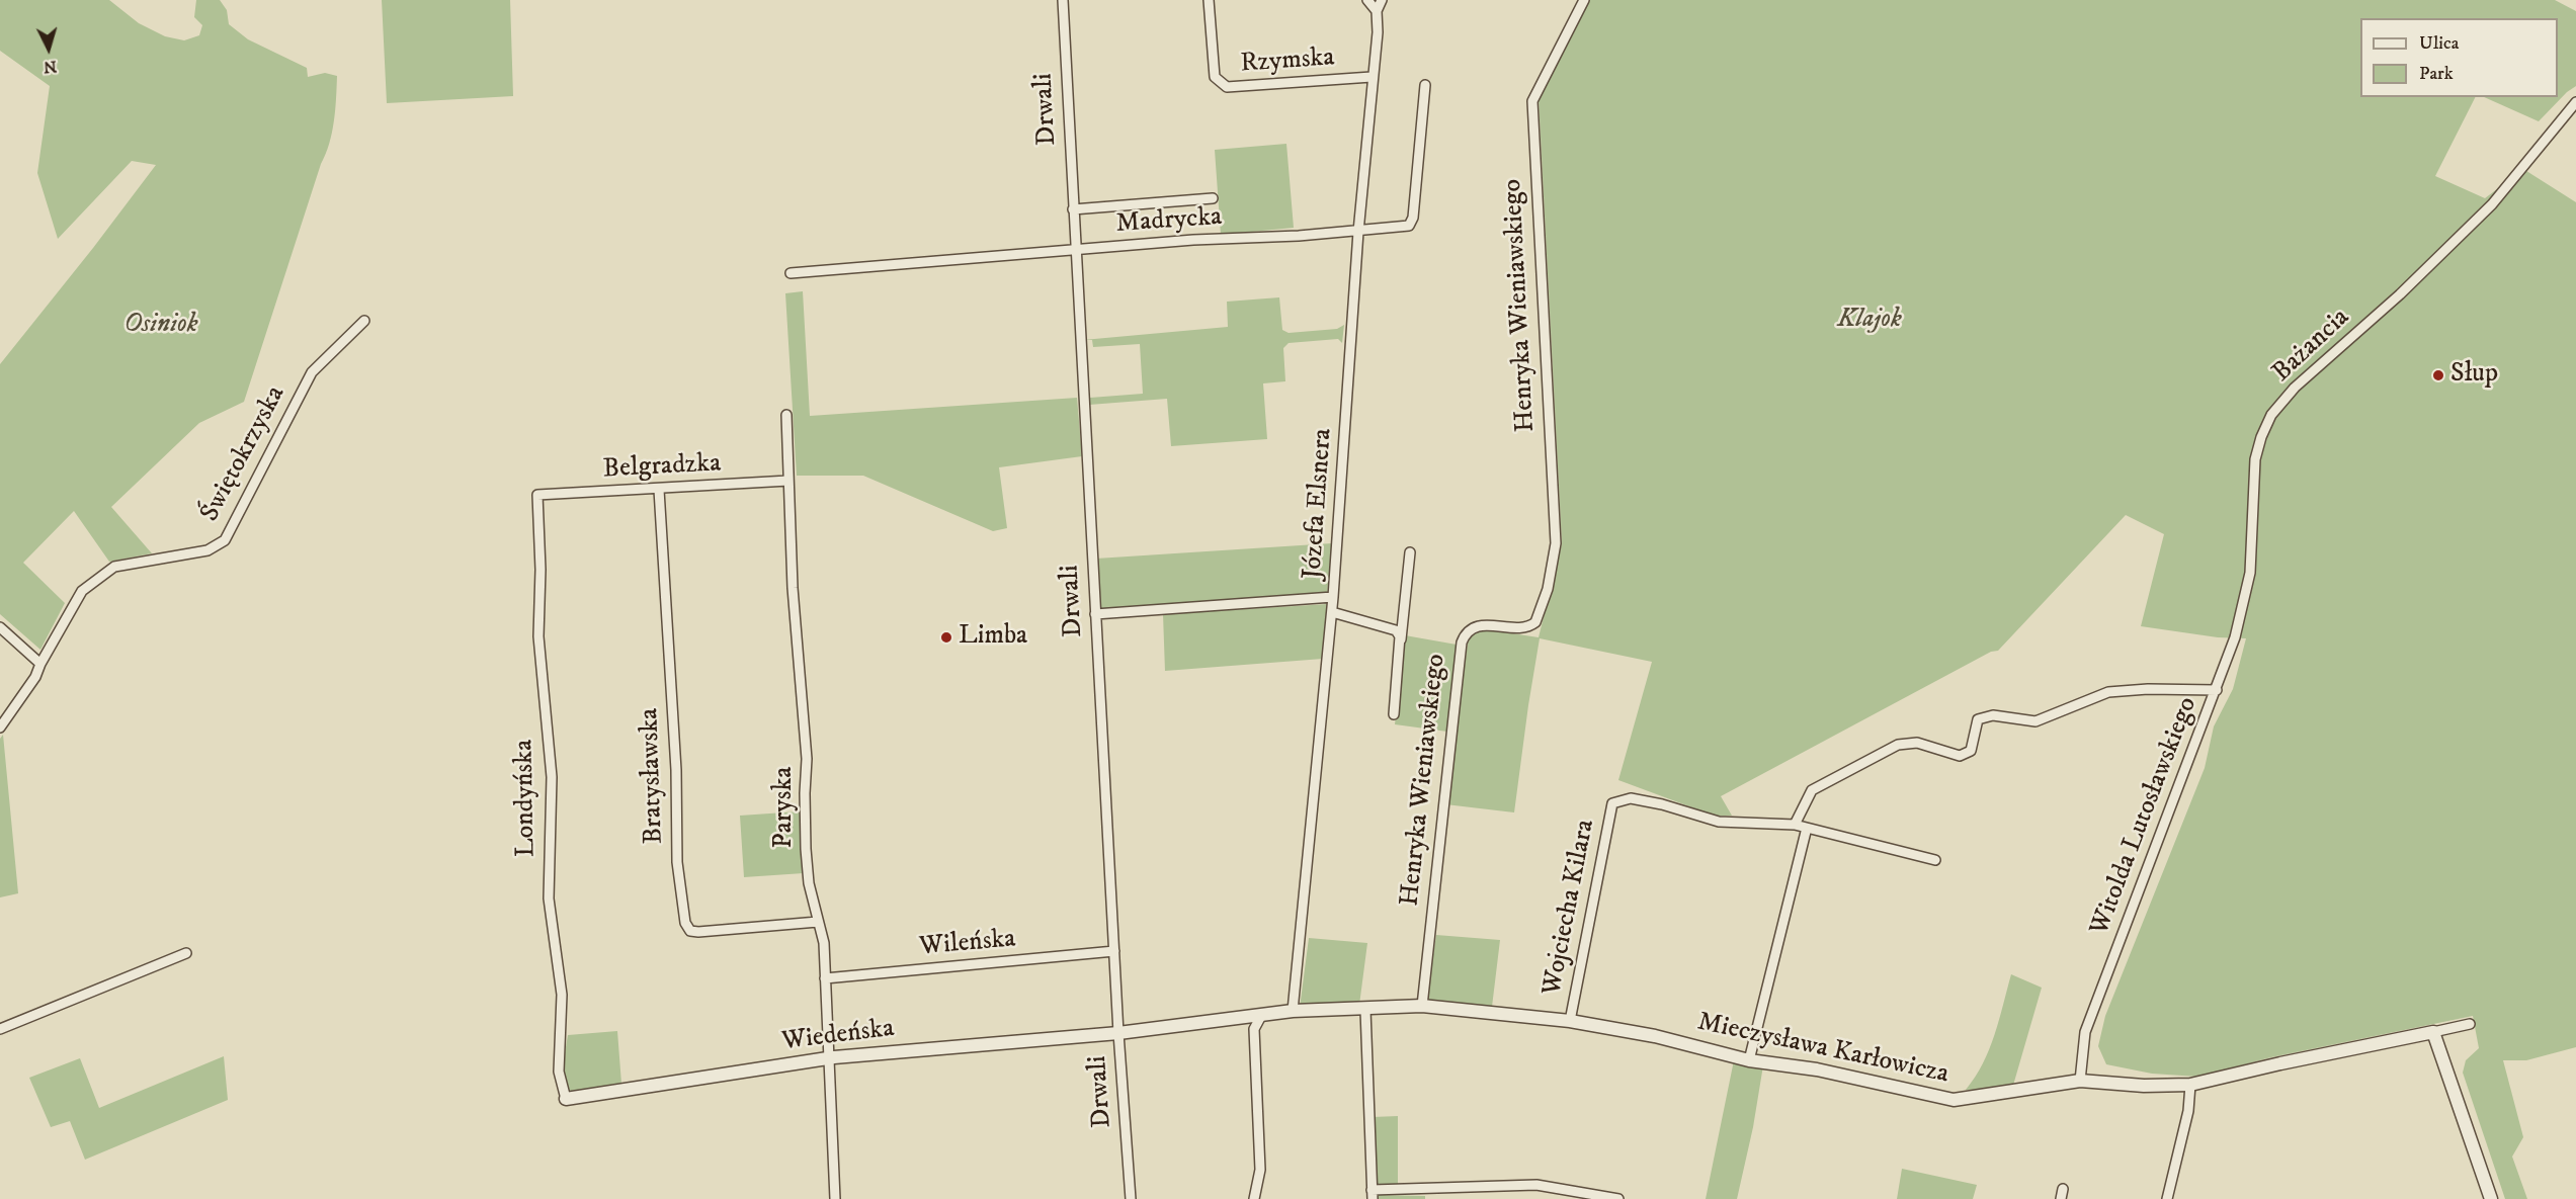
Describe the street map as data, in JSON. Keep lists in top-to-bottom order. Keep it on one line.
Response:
{"streets":{"street":["Rzymska","Drwali","Madrycka","Henryka Wieniawskiego","Bażancia","Świętokrzyska","Belgradzka","Józefa Elsnera","Bratysławska","Londyńska","Paryska","Witolda Lutosławskiego","Wojciecha Kilara","Wileńska","Wiedeńska","Mieczysława Karłowicza"]},"crossings":[["Rzymska","Józefa Elsnera"],["Drwali","Madrycka"],["Drwali","Wileńska"],["Drwali","Wiedeńska"],["Madrycka","Józefa Elsnera"],["Henryka Wieniawskiego","Mieczysława Karłowicza"],["Bażancia","Witolda Lutosławskiego"],["Belgradzka","Bratysławska"],["Belgradzka","Londyńska"],["Belgradzka","Paryska"],["Bratysławska","Paryska"],["Londyńska","Wiedeńska"],["Paryska","Wileńska"],["Paryska","Wiedeńska"],["Witolda Lutosławskiego","Wojciecha Kilara"],["Witolda Lutosławskiego","Mieczysława Karłowicza"],["Wojciecha Kilara","Mieczysława Karłowicza"]],"parks":["Klajok","Osiniok"],"places":["Słup","Limba"],"legend":["Ulica","Park"],"north":"bottom"}
